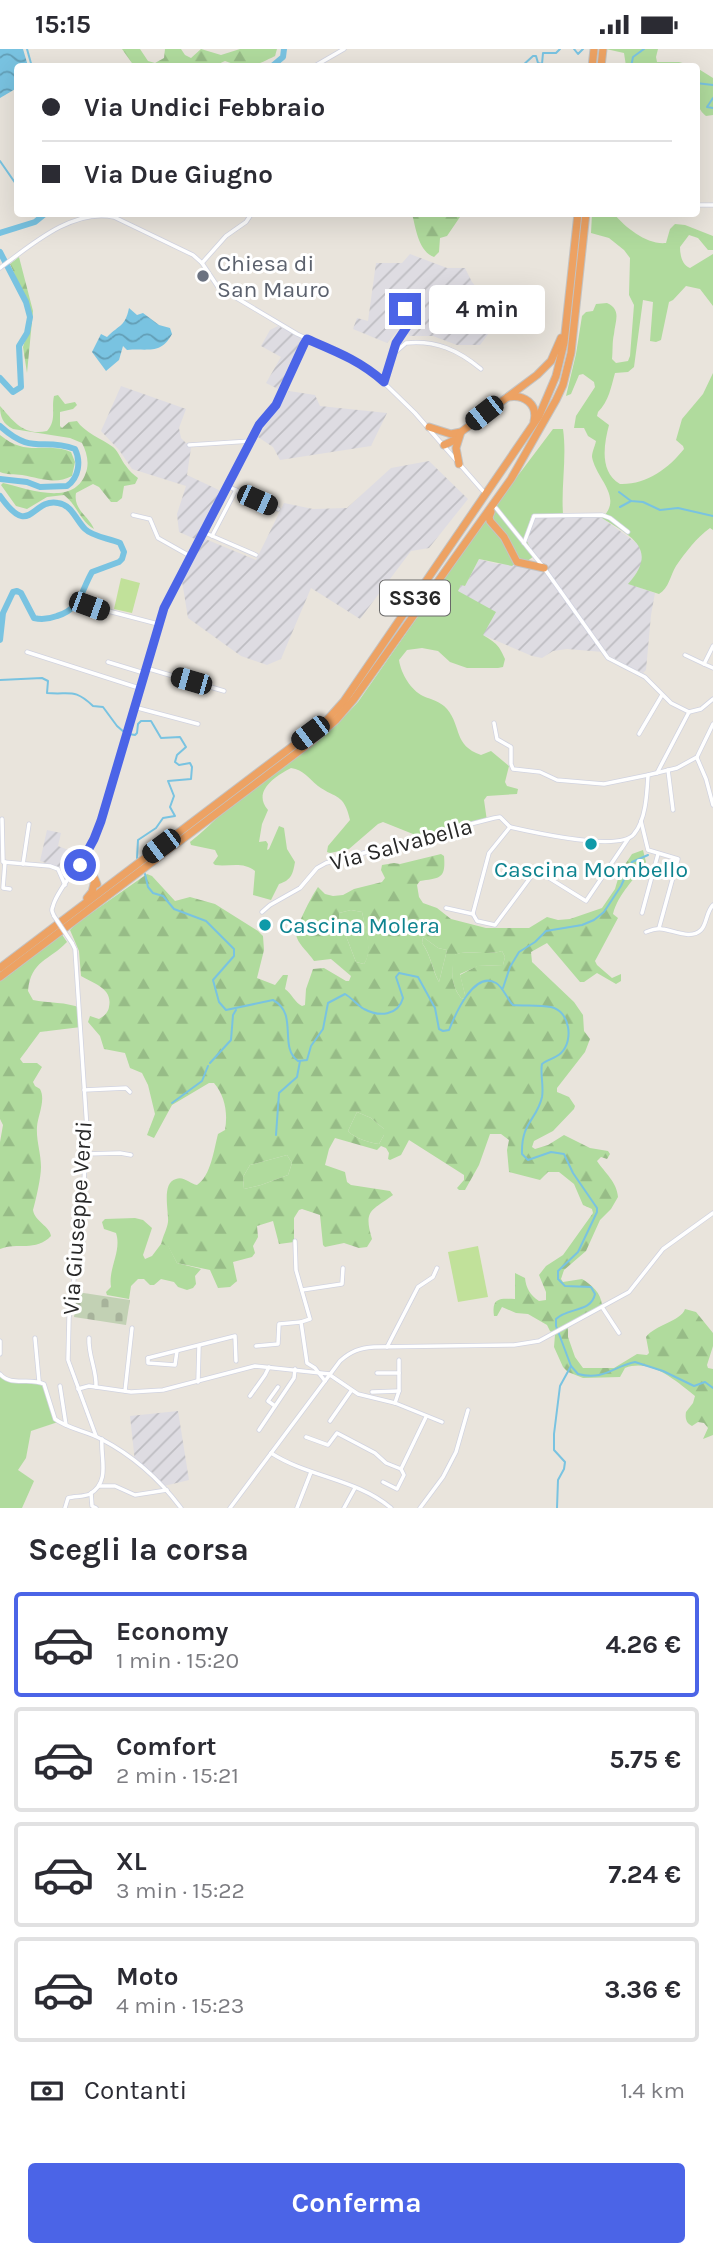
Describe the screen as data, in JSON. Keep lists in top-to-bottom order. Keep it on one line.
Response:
{"streets":{"highway":["SS36"],"street":["Via Salvabella","Via Giuseppe Verdi"]},"places":["Chiesa di San Mauro","Cascina Mombello","Cascina Molera"],"page":{"status":"15:15","banner":["Via Undici Febbraio","Via Due Giugno"],"bubble":"4 min","heading":"Scegli la corsa","list":[{"name":"Economy","note":"1 min · 15:20","value":"4.26 €"},{"name":"Comfort","note":"2 min · 15:21","value":"5.75 €"},{"name":"XL","note":"3 min · 15:22","value":"7.24 €"},{"name":"Moto","note":"4 min · 15:23","value":"3.36 €"}],"pay":["Contanti","1.4 km"],"buttons":"Conferma"}}
